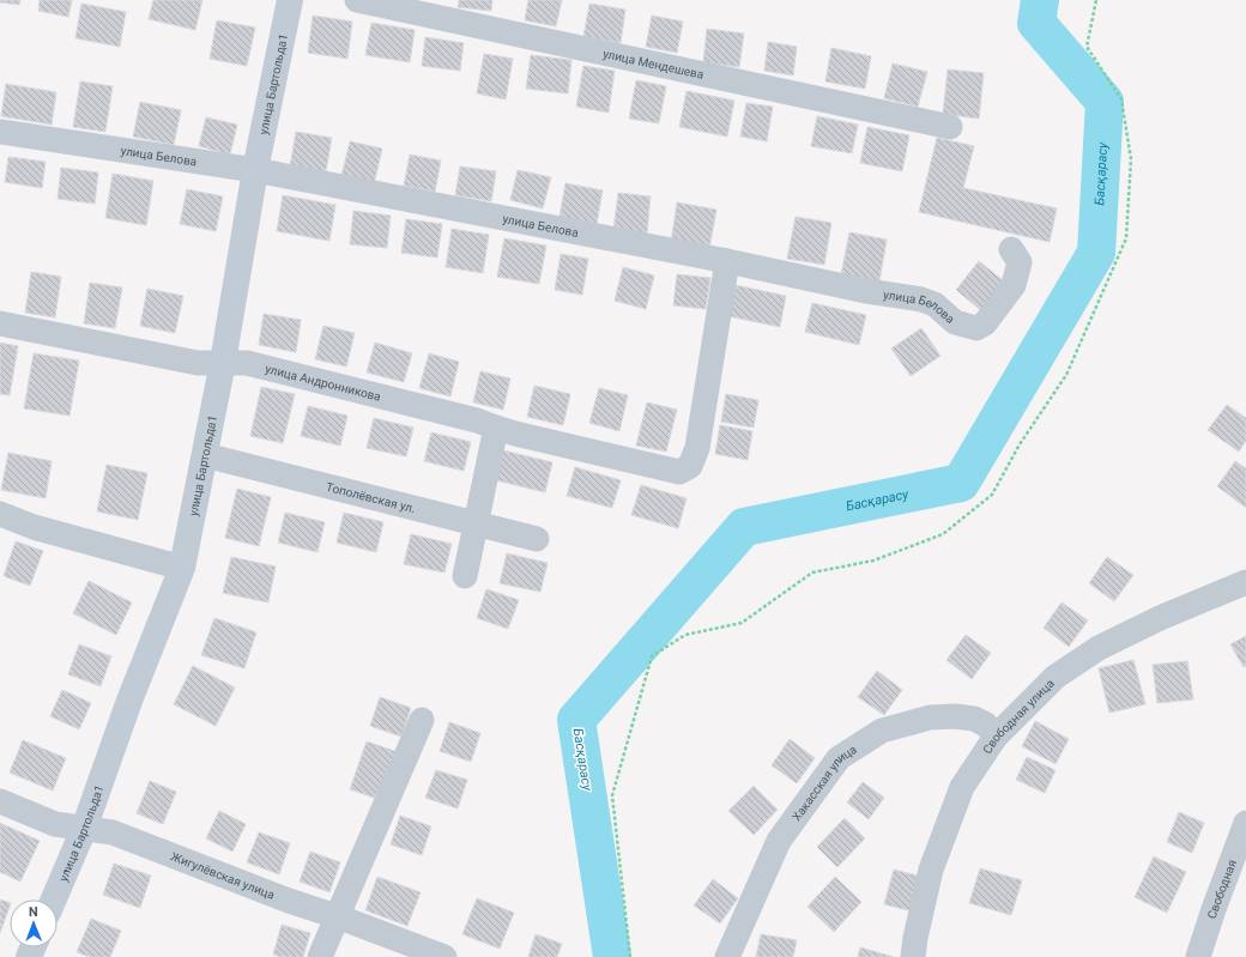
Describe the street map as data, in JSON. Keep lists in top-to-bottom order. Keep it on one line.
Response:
{"streets":{"street":["улица Мендешева","улица Бартольда1","улица Белова","улица Андронникова","Тополёвская ул.","Свободная улица","Хакасская улица","Жигулёвская улица","Свободная"]},"crossings":[["улица Бартольда1","улица Белова"],["улица Бартольда1","улица Андронникова"],["улица Бартольда1","Тополёвская ул."],["улица Бартольда1","Жигулёвская улица"],["улица Белова","улица Андронникова"],["Свободная улица","Хакасская улица"]],"water":["Басқарасу"],"north":"top"}
